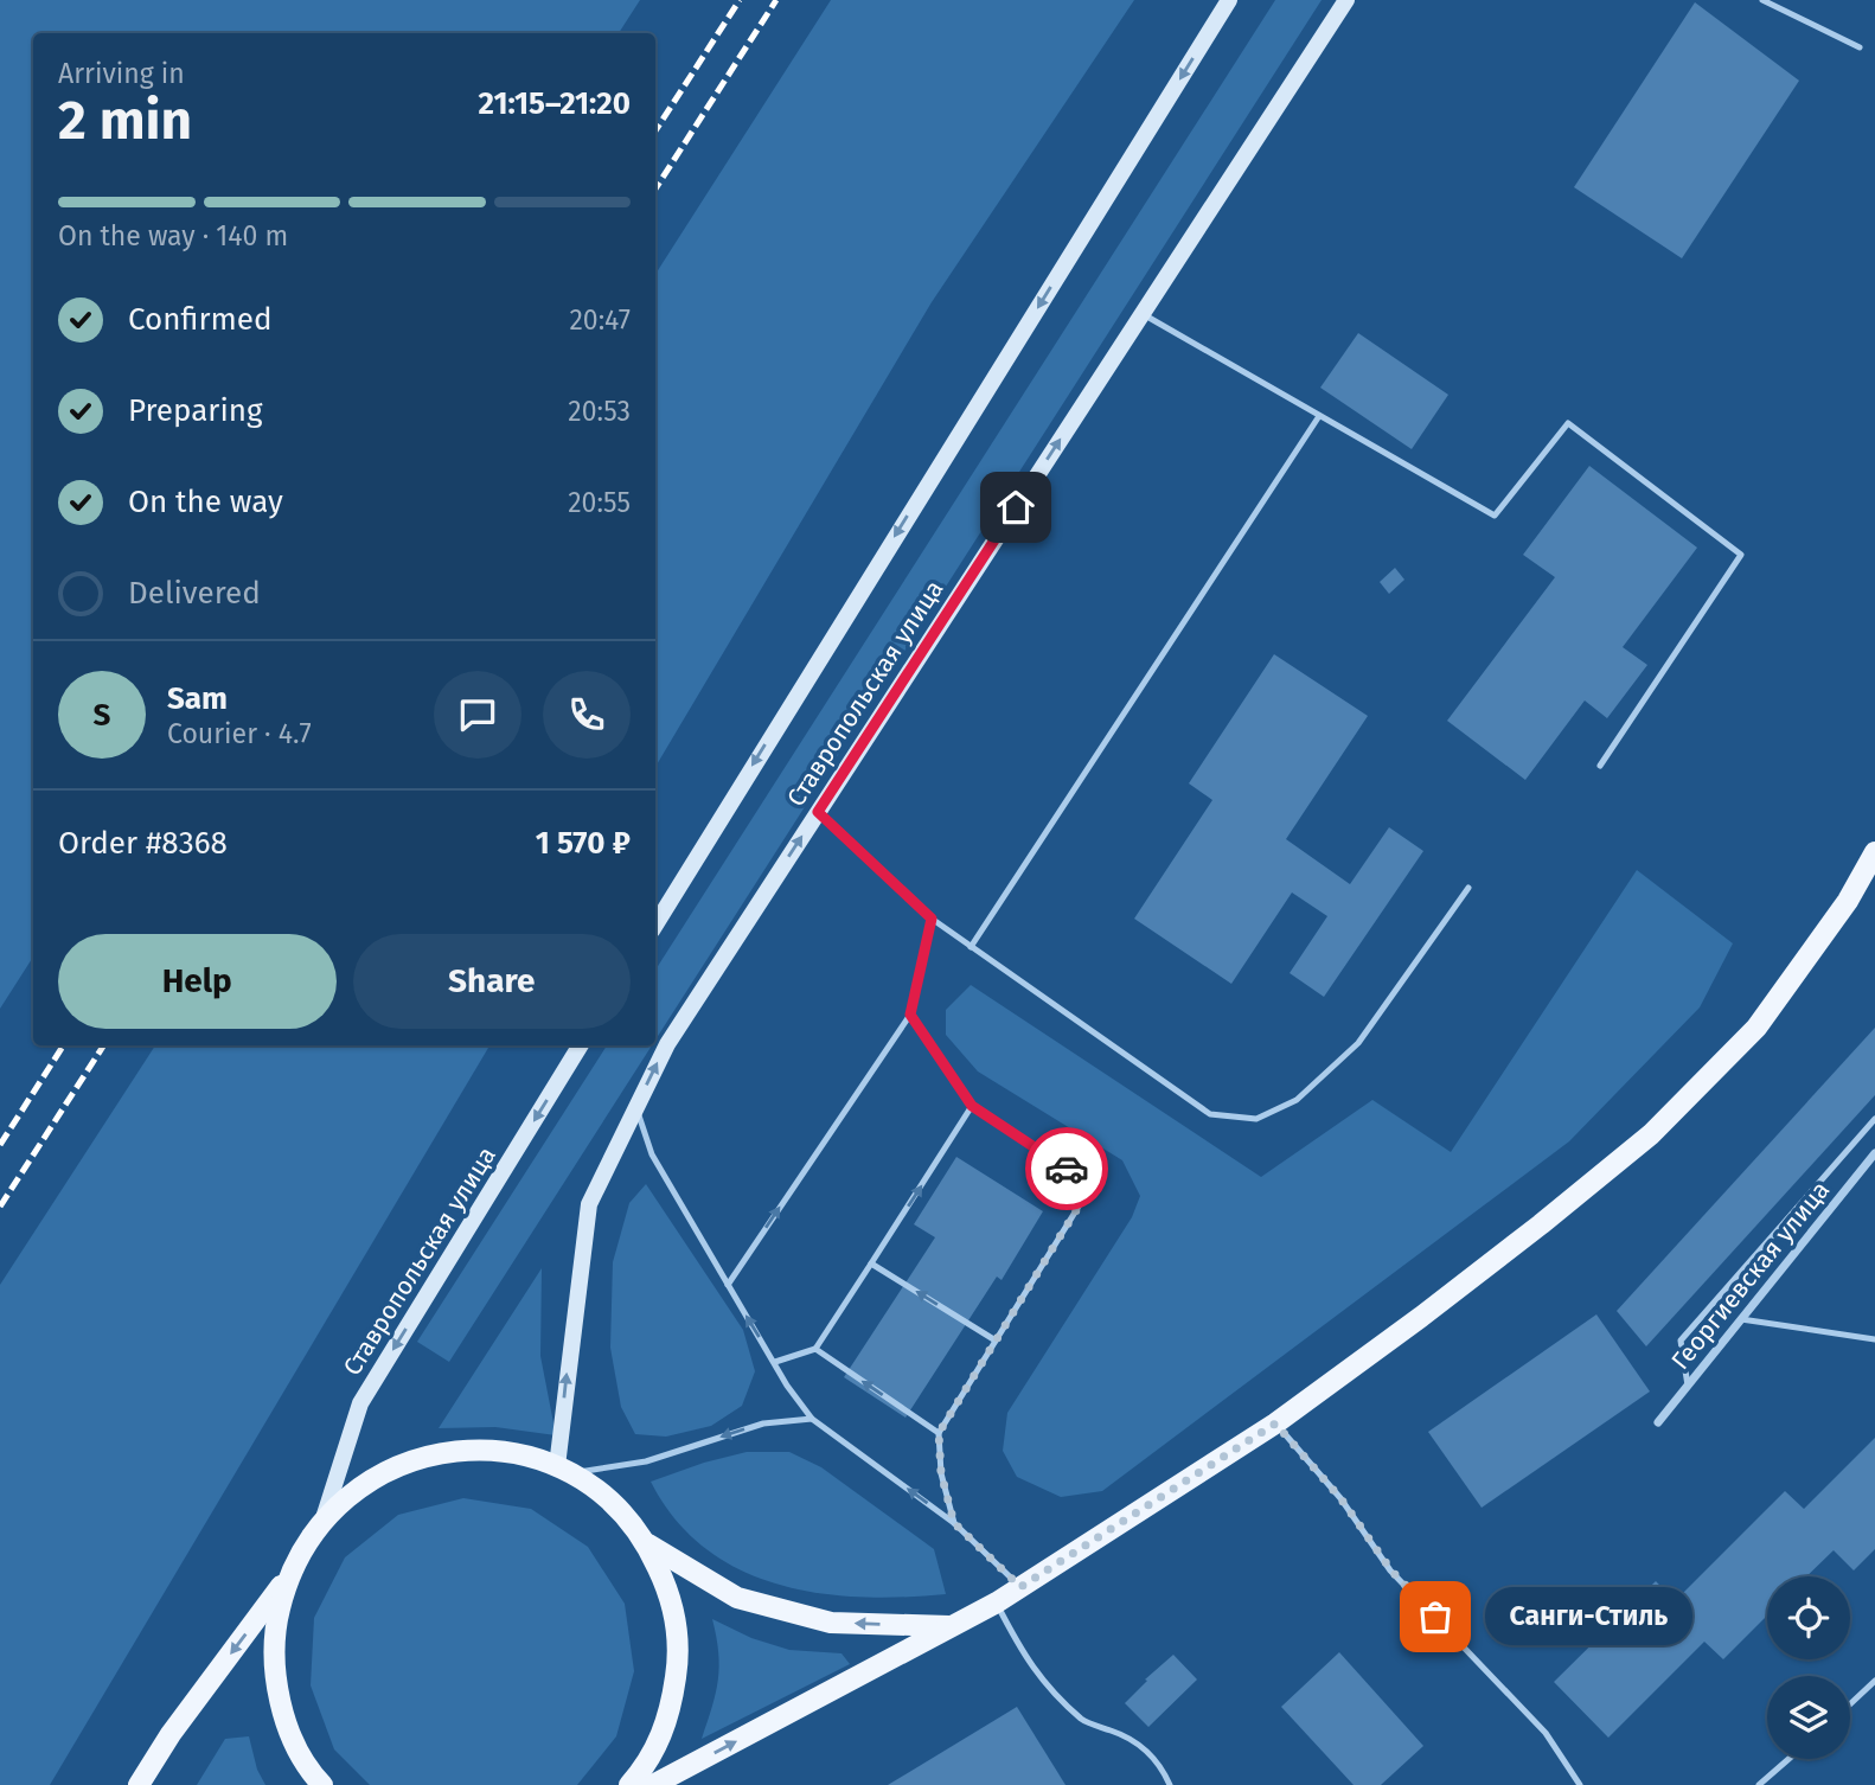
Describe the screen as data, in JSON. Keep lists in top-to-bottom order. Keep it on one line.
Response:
{"streets":{"main road":["Ставропольская улица"],"street":["Георгиевская улица"]},"places":["Санги-Стиль"],"page":{"heading":["2 min","Arriving in","21:15–21:20"],"panel":["Sam","Courier · 4.7","Order #8368","1 570 ₽"],"bar":"On the way · 140 m","list":[["Confirmed","20:47"],["Preparing","20:53"],["On the way","20:55"],"Delivered"],"round":"S","buttons":["Help","Share"],"bubble":"Санги-Стиль"}}
